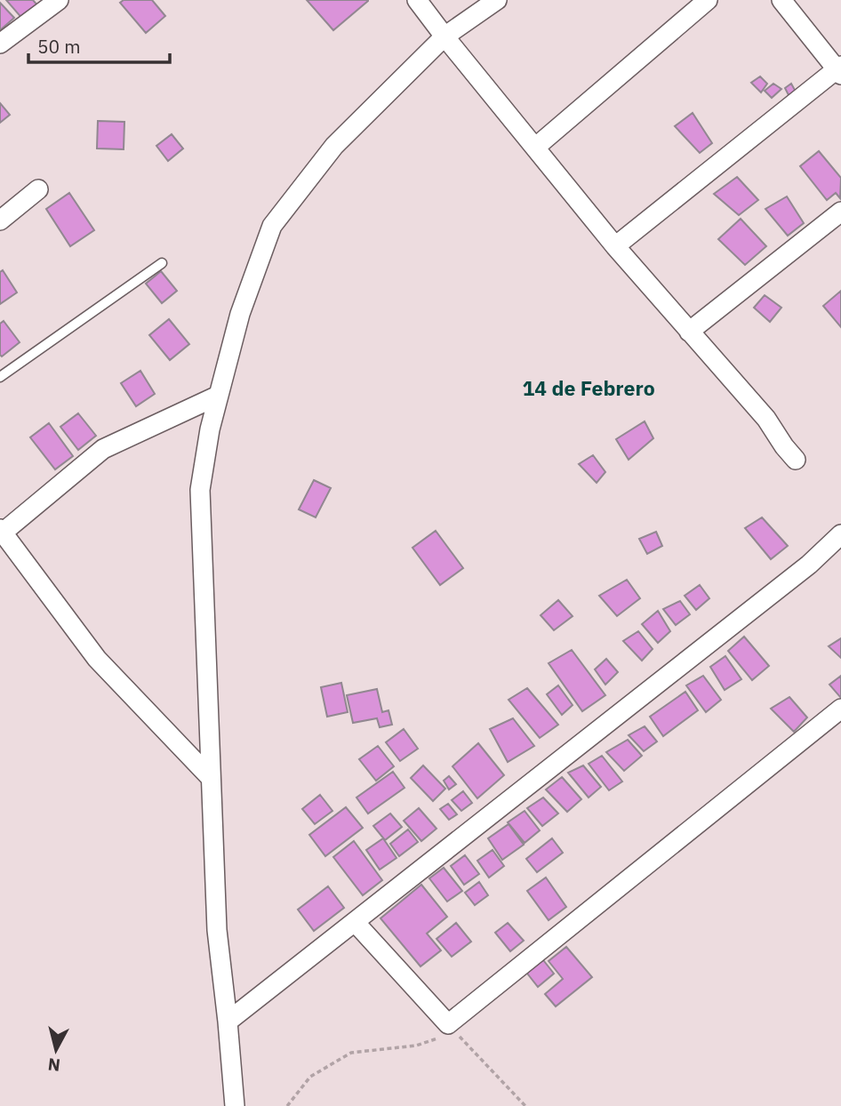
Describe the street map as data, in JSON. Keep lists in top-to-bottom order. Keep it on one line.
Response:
{"districts":["14 de Febrero"],"scale_bar":"50 m","north":"bottom"}
